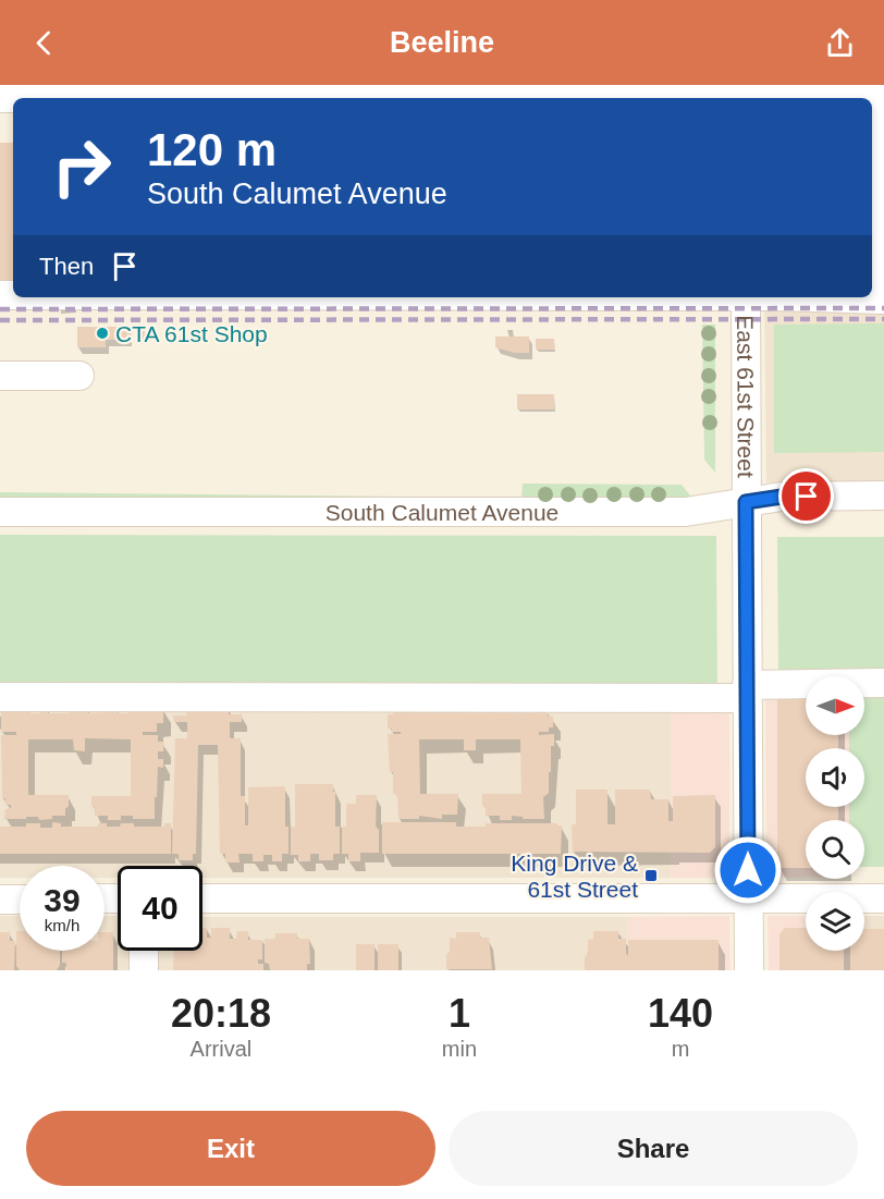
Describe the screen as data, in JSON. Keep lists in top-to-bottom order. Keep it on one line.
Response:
{"streets":{"street":["East 61st Street","South Calumet Avenue"]},"crossings":[["East 61st Street","South Calumet Avenue"]],"places":{"other":["CTA 61st Shop"],"transit":["King Drive & 61st Street"]},"north":"right","page":{"header":"Beeline","turn":["120 m","South Calumet Avenue"],"then":"Then","speed":"39 km/h","limit":"40","eta":["20:18","Arrival","1","min","140","m"],"buttons":["Exit","Share"]}}
